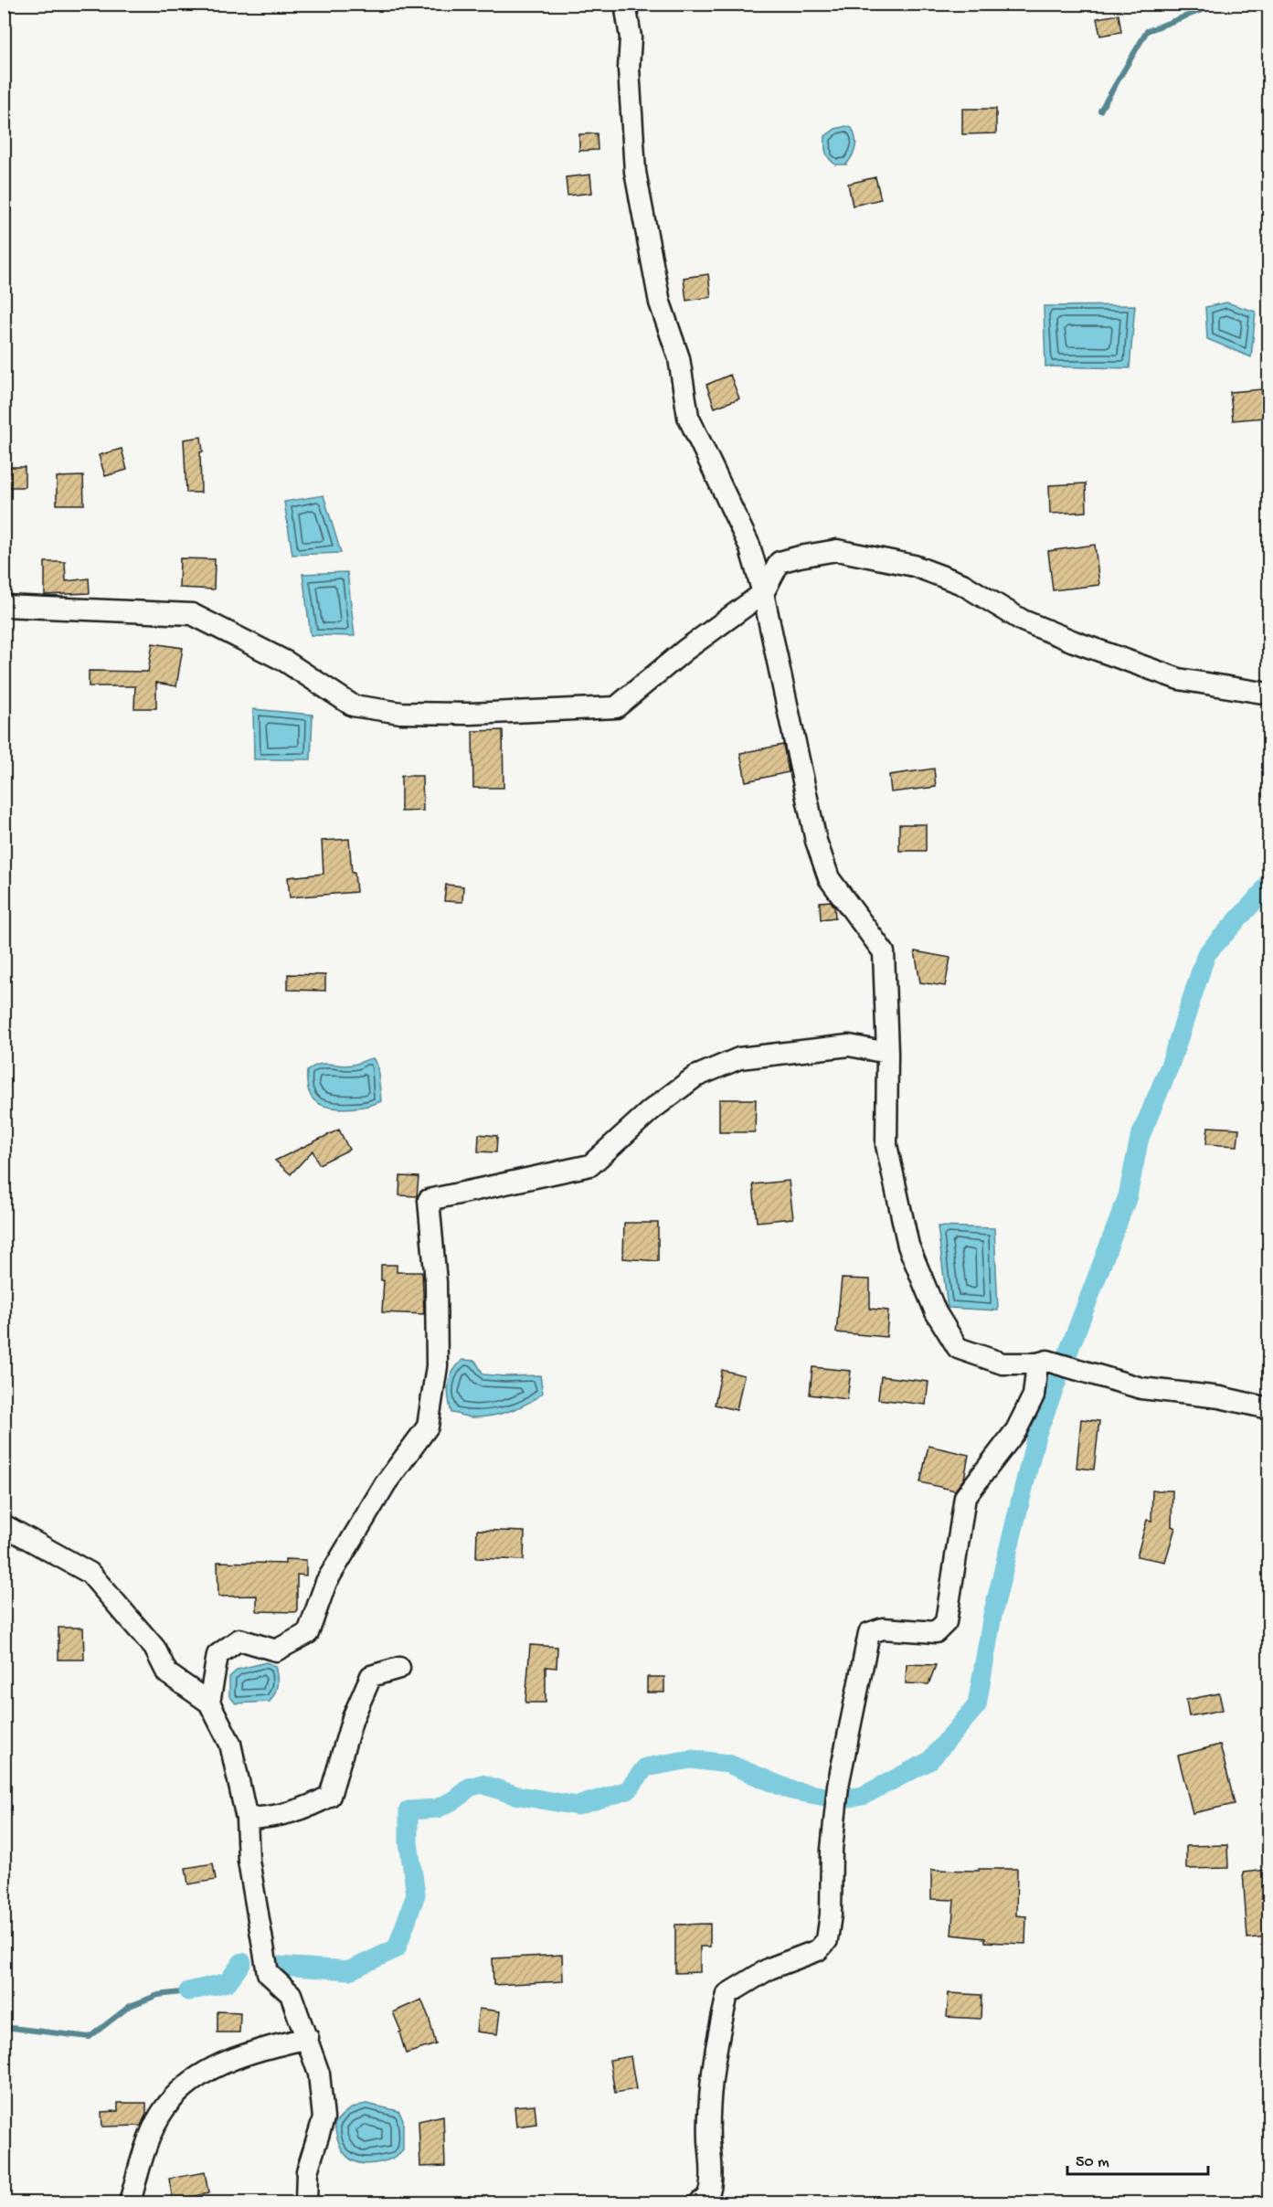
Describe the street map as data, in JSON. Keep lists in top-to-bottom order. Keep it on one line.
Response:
{"scale_bar":"50 m"}
